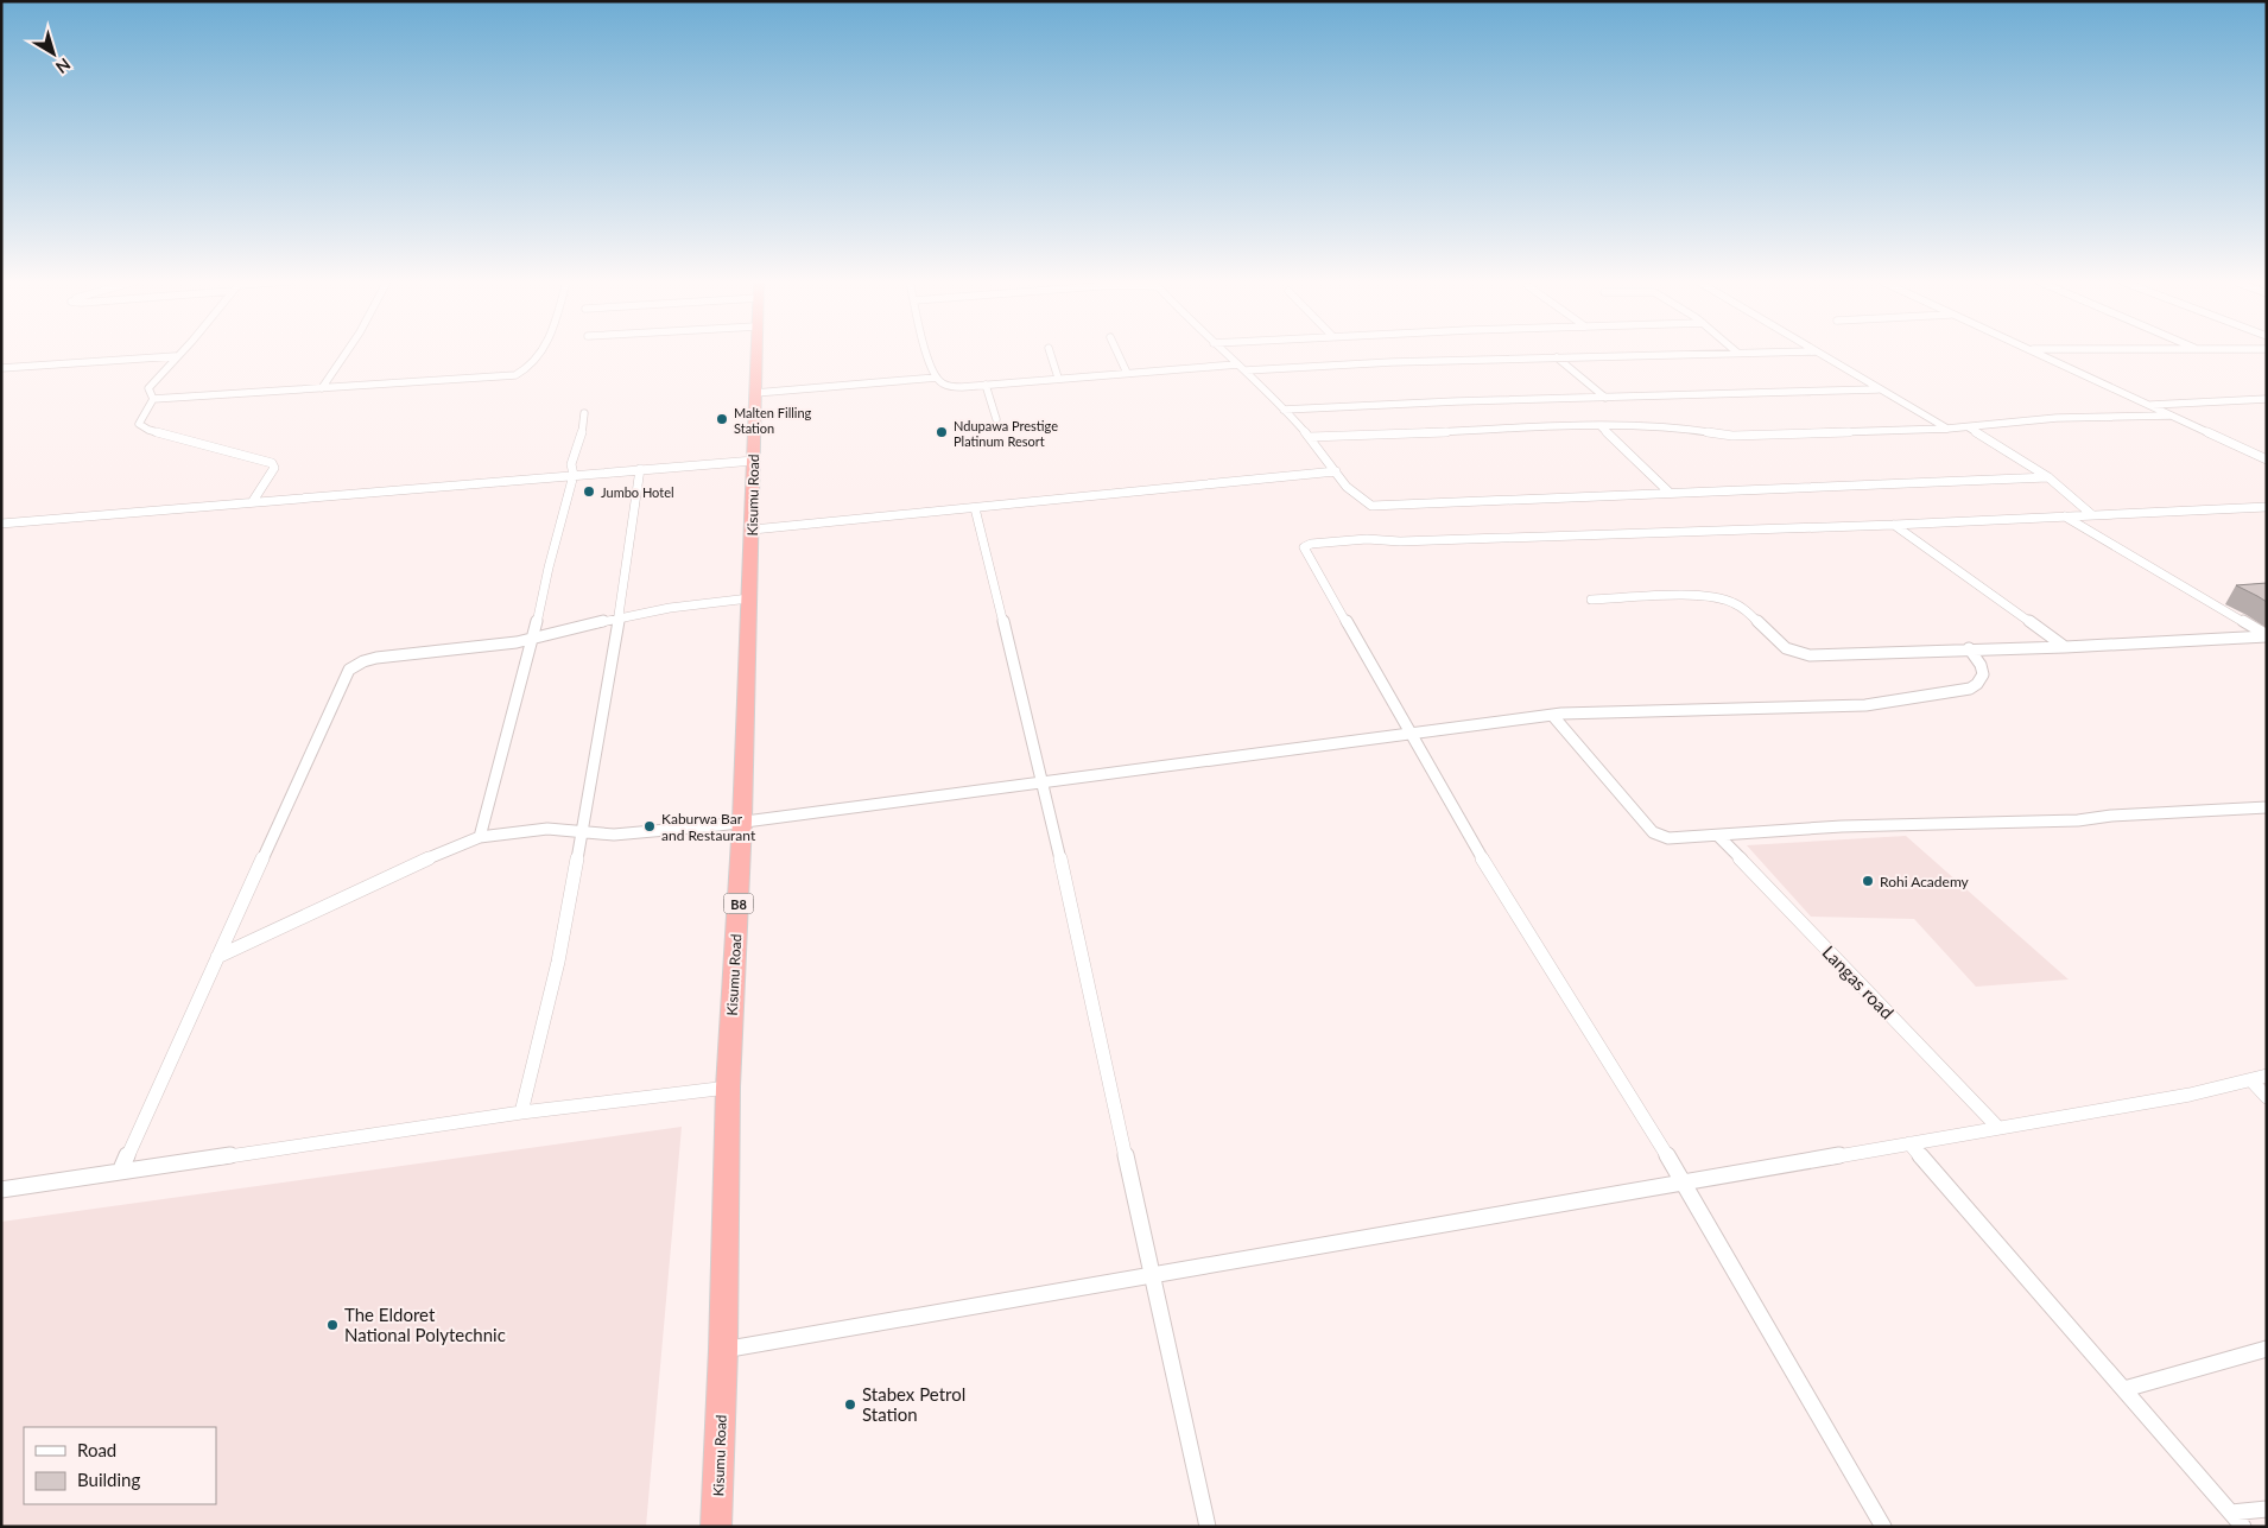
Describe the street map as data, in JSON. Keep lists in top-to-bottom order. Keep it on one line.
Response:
{"streets":{"highway":["Kisumu Road","B8"],"street":["Langas road"]},"places":["Malten Filling Station","Ndupawa Prestige Platinum Resort","Jumbo Hotel","Kaburwa Bar and Restaurant","Rohi Academy","The Eldoret National Polytechnic","Stabex Petrol Station"],"legend":["Road","Building"],"north":"bottom right"}
